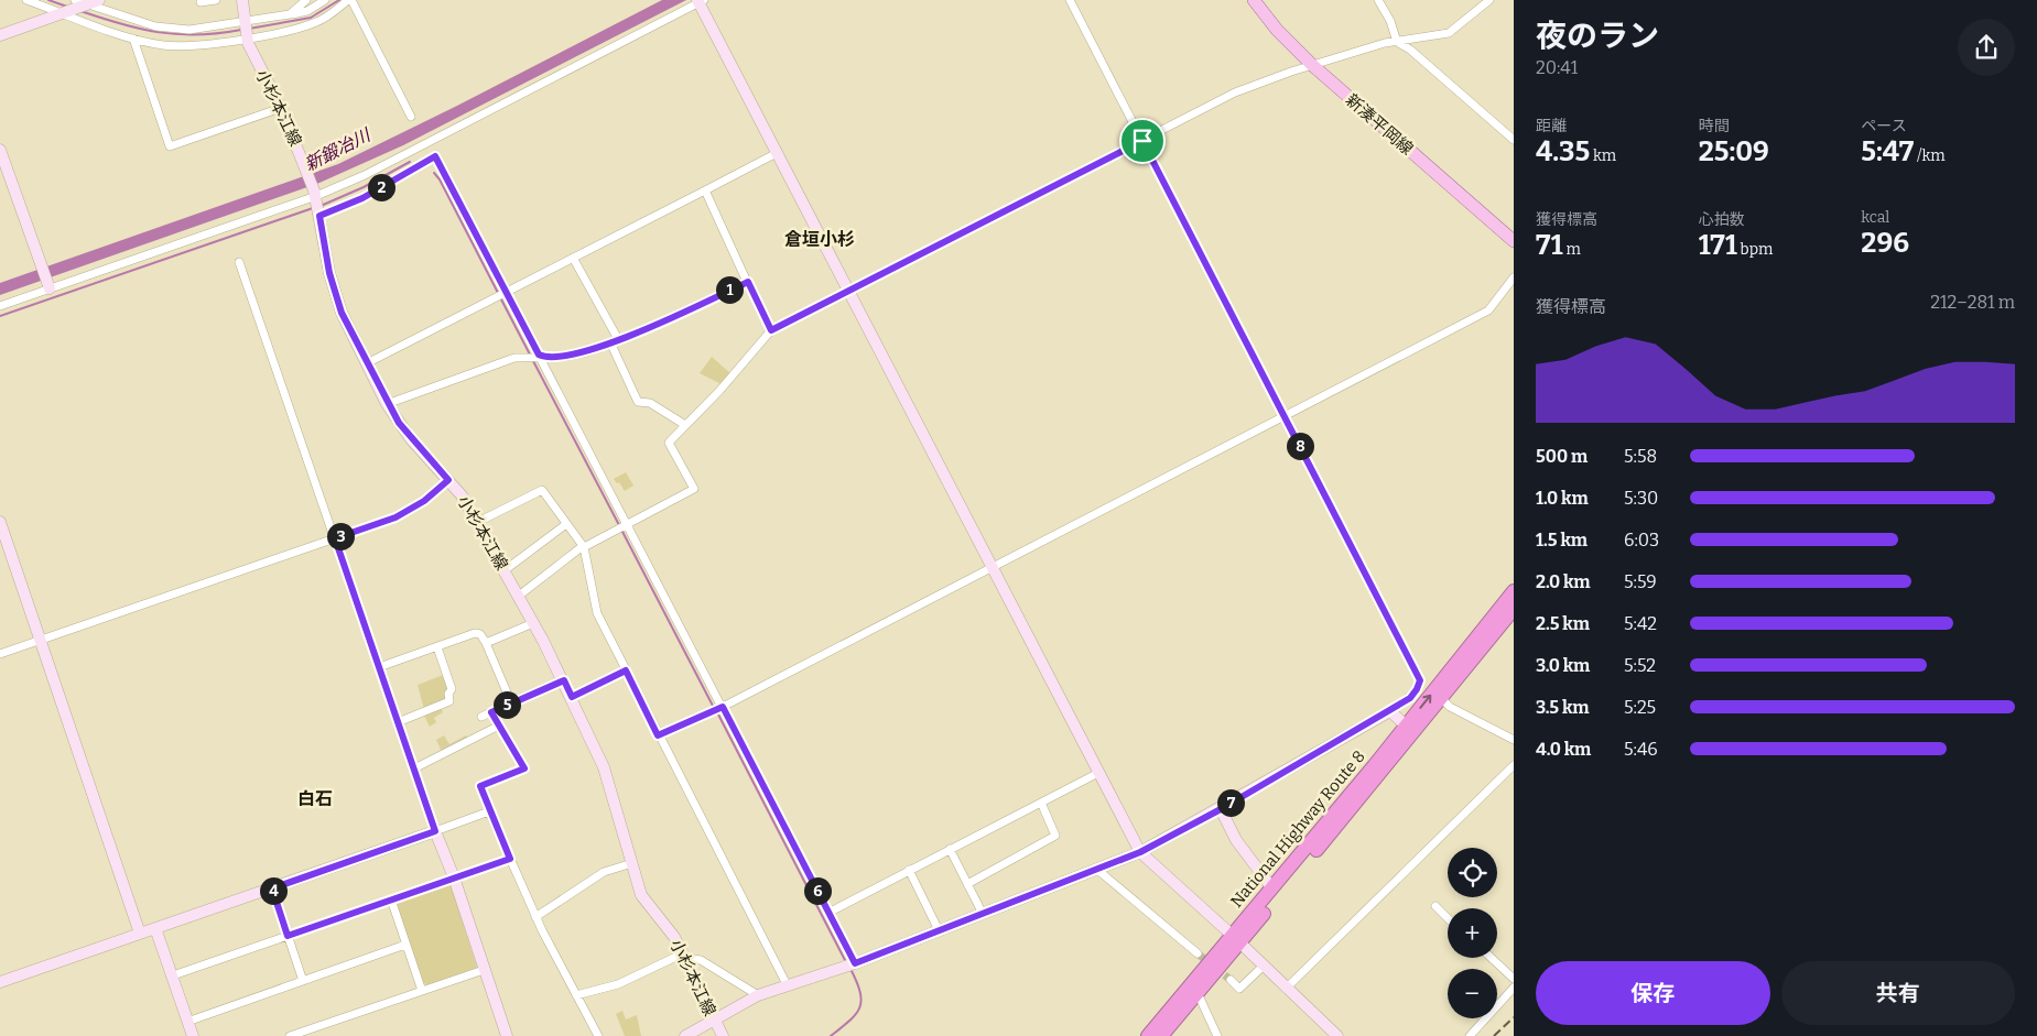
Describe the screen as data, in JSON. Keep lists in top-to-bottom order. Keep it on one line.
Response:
{"streets":{"highway":["National Highway Route 8"],"main road":["新湊平岡線"],"street":["小杉本江線"]},"districts":["倉垣小杉","白石"],"water":["新鍛冶川"],"page":{"heading":["夜のラン","20:41"],"stats":[["距離","4.35 km"],["時間","25:09"],["ペース","5:47 /km"],["獲得標高","71 m"],["心拍数","171 bpm"],["kcal","296"]],"pins":["2","1","8","3","5","7","4","6"],"chart":["獲得標高","212–281 m"],"list":[{"name":"500 m","note":"5:58"},{"name":"1.0 km","note":"5:30"},{"name":"1.5 km","note":"6:03"},{"name":"2.0 km","note":"5:59"},{"name":"2.5 km","note":"5:42"},{"name":"3.0 km","note":"5:52"},{"name":"3.5 km","note":"5:25"},{"name":"4.0 km","note":"5:46"}],"map_buttons":["+","−"],"buttons":["保存","共有"]}}
